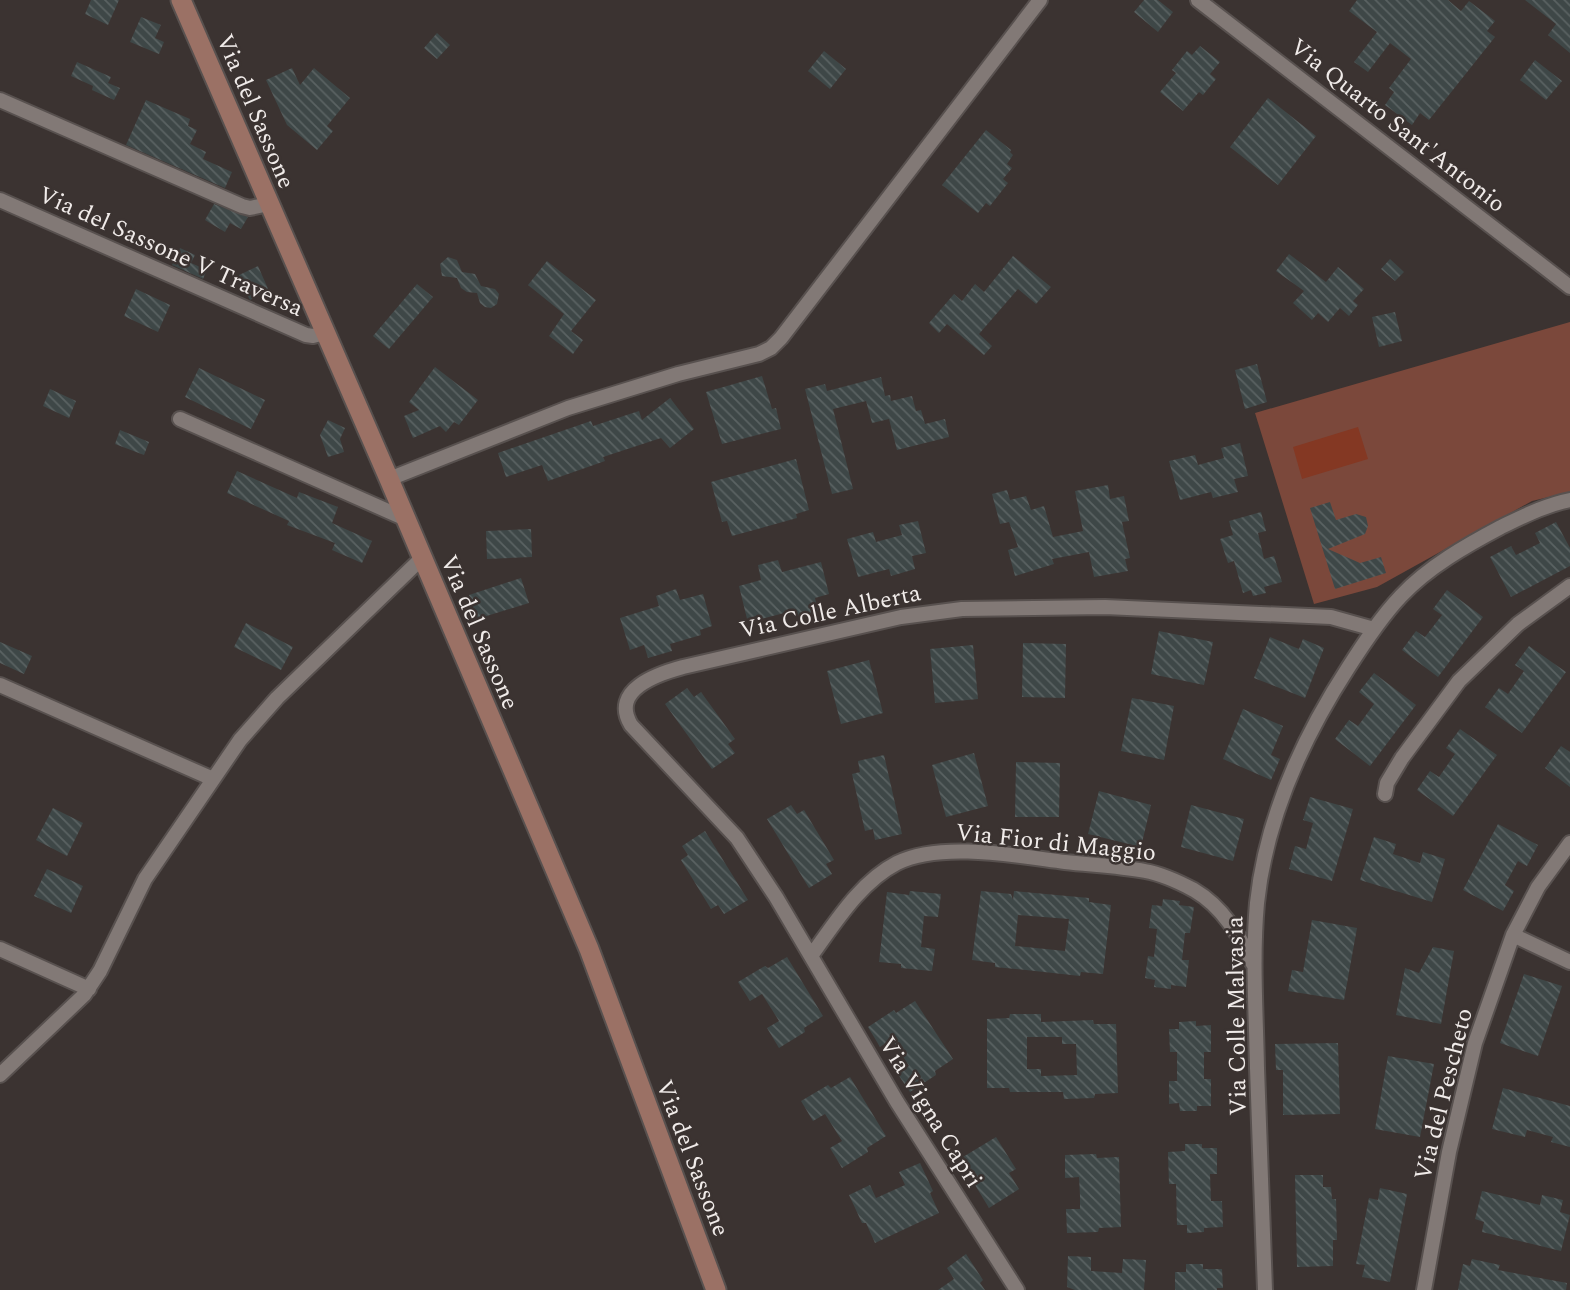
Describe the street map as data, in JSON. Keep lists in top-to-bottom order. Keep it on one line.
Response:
{"streets":{"main road":["Via del Sassone"],"street":["Via Quarto Sant'Antonio","Via del Sassone V Traversa","Via Colle Alberta","Via Fior di Maggio","Via Colle Malvasia","Via del Pescheto","Via Vigna Capri"]},"crossings":[["Via del Sassone","Via del Sassone V Traversa"],["Via Colle Alberta","Via Fior di Maggio"],["Via Colle Alberta","Via Colle Malvasia"],["Via Colle Alberta","Via Vigna Capri"],["Via Fior di Maggio","Via Colle Malvasia"],["Via Fior di Maggio","Via Vigna Capri"]]}
